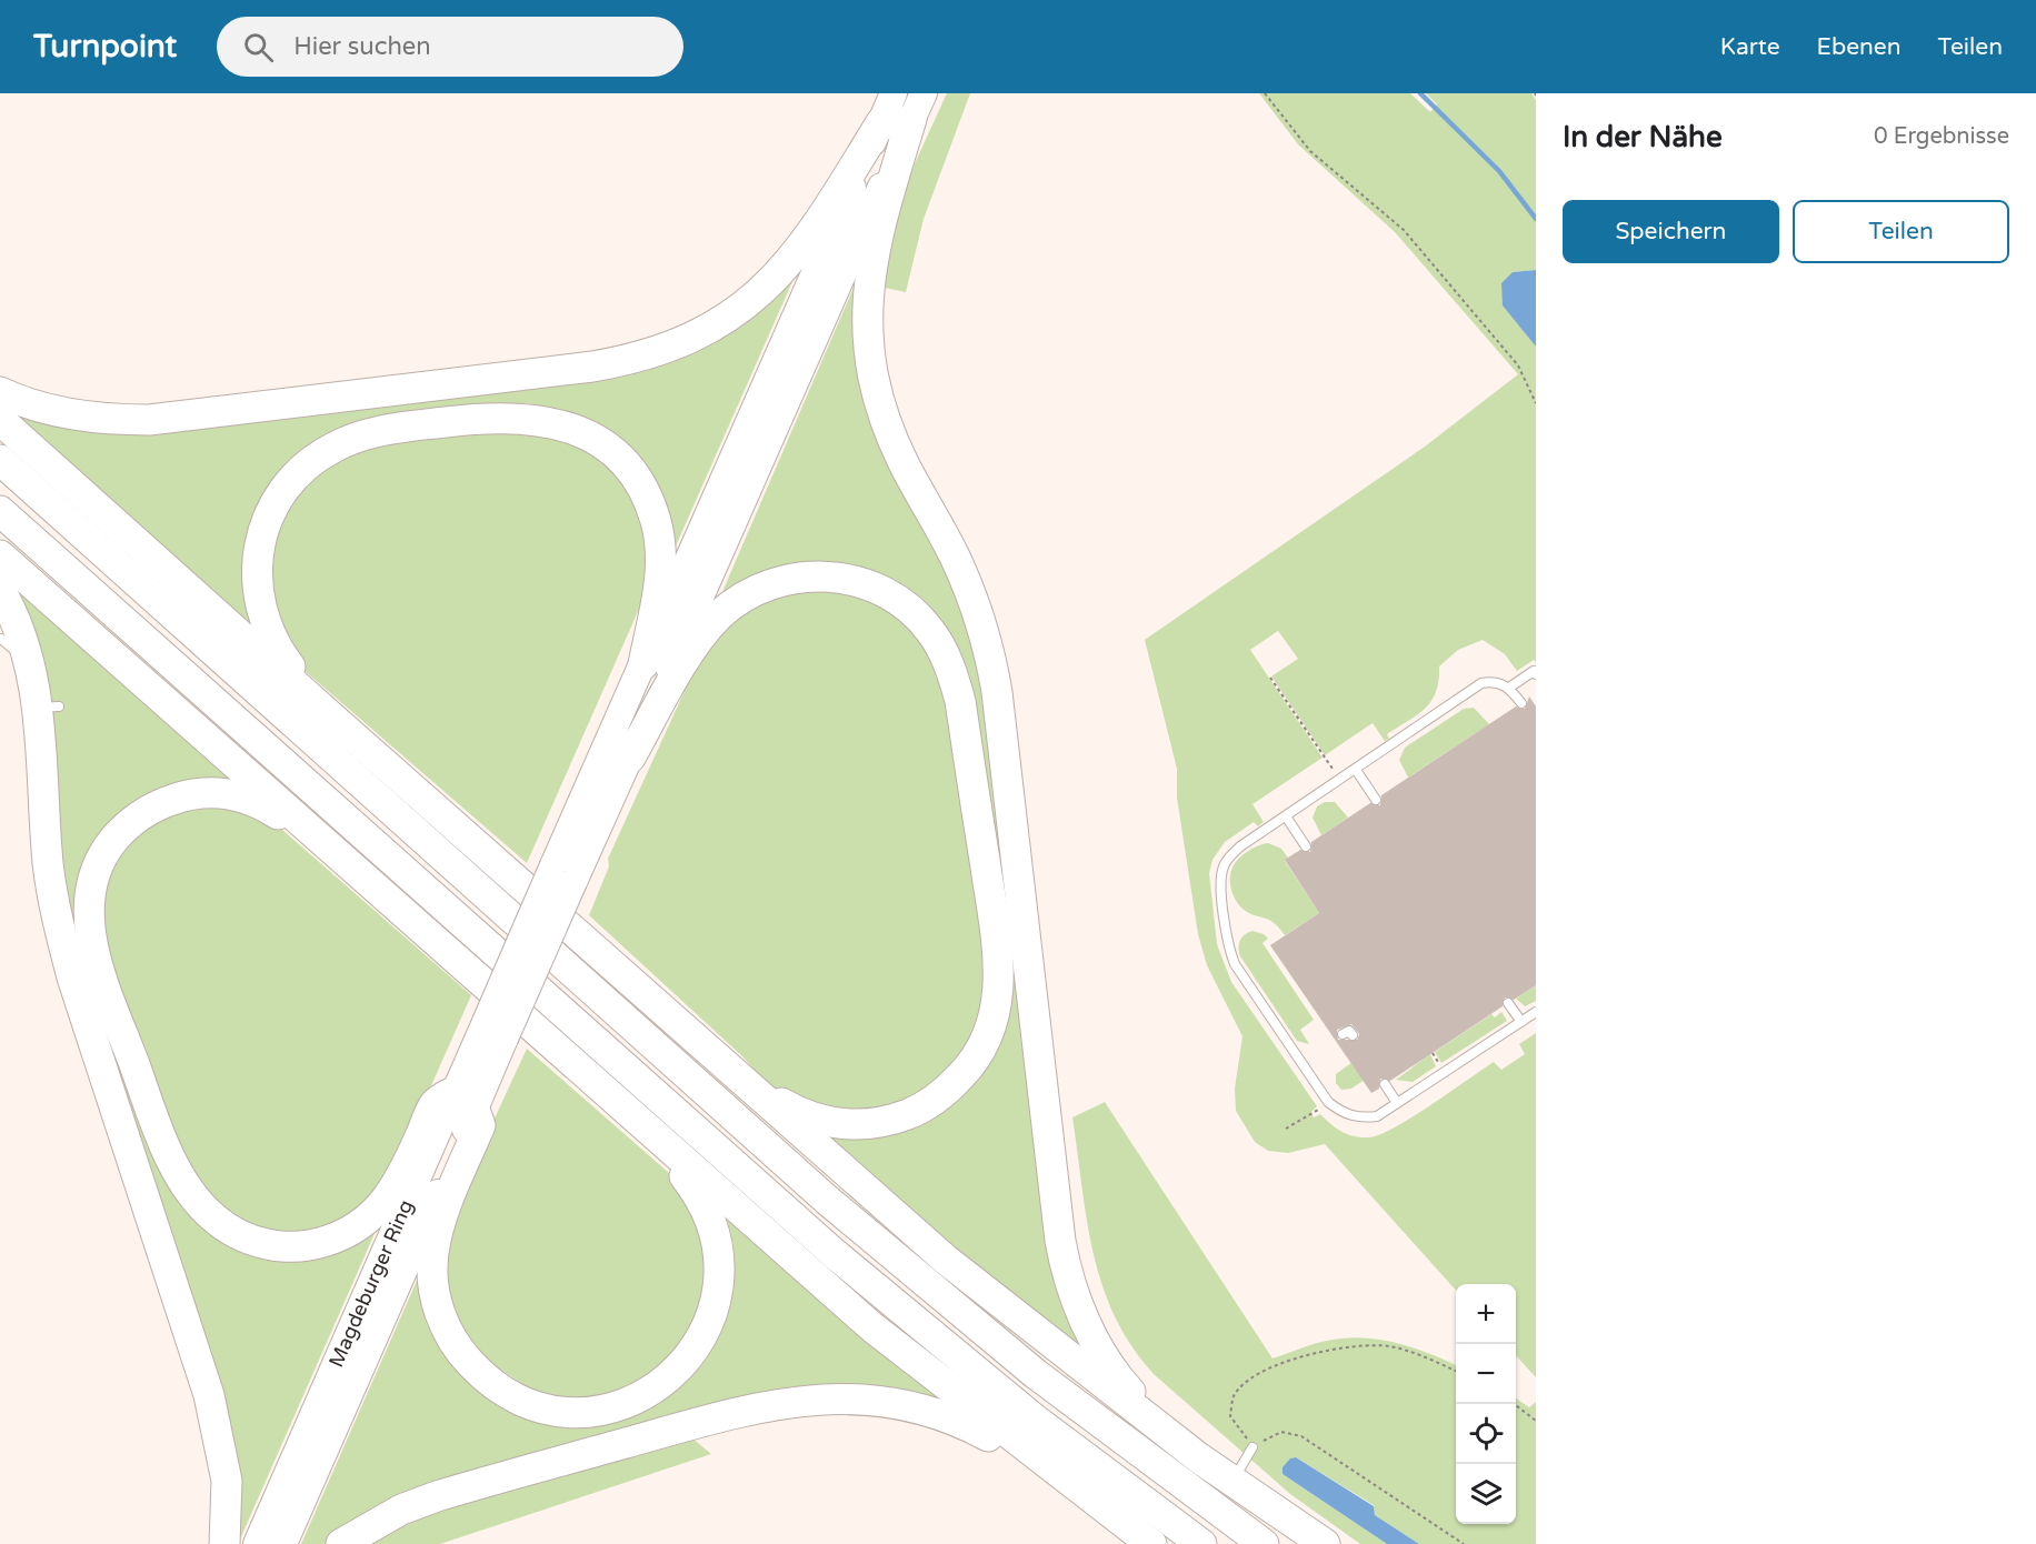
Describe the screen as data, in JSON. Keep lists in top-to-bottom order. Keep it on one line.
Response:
{"streets":{"highway":["Magdeburger Ring"]},"page":{"header":"Turnpoint","search":"Hier suchen","nav":["Karte","Ebenen","Teilen"],"heading":["In der Nähe","0 Ergebnisse"],"buttons":["Speichern","Teilen"],"map_buttons":["+","−"]}}
